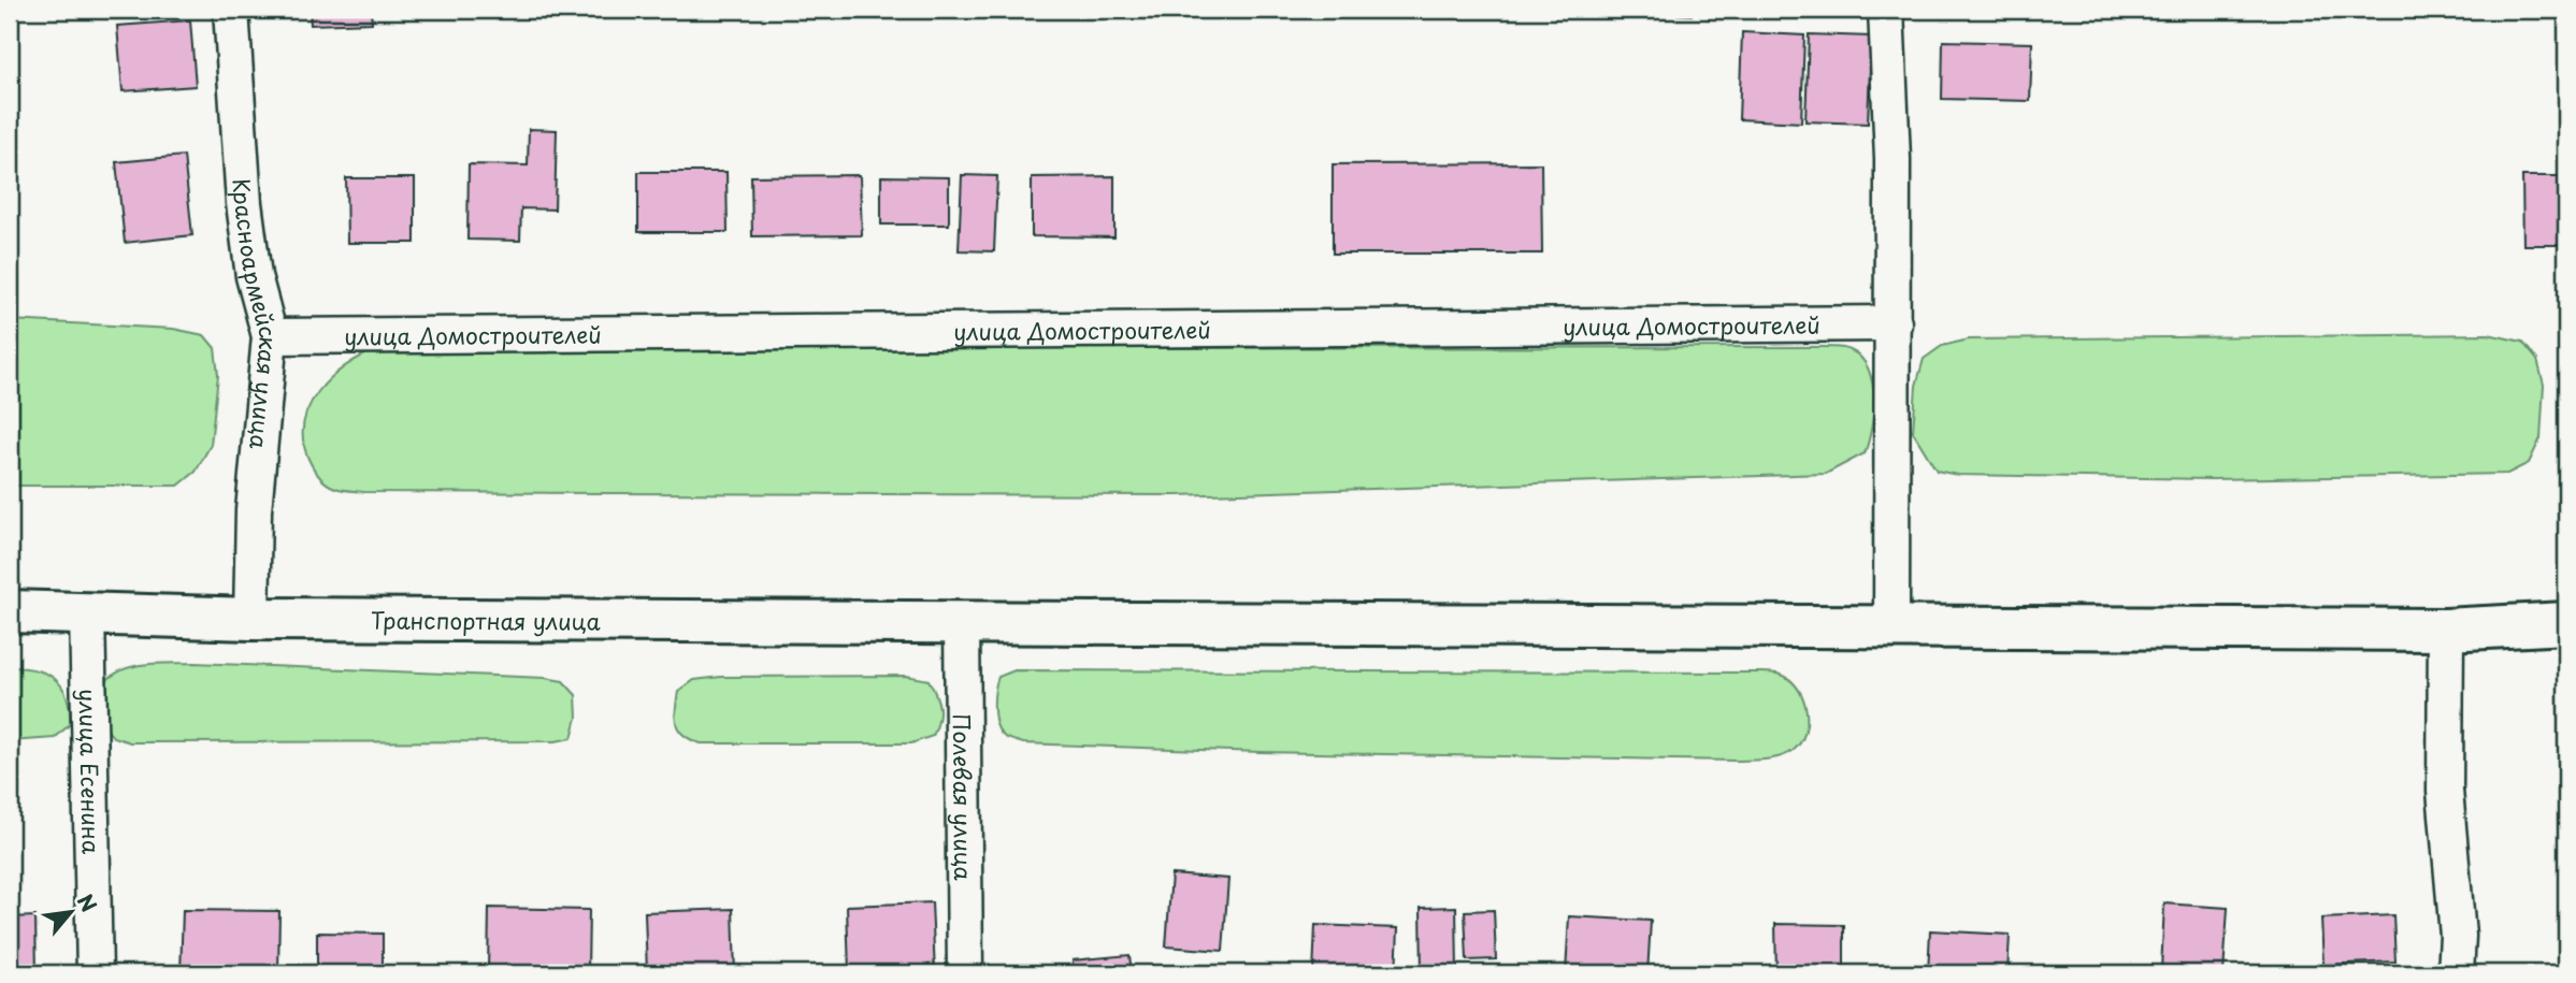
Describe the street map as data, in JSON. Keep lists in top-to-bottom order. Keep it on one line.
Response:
{"streets":{"main road":["Транспортная улица"],"street":["Красноармейская улица","улица Домостроителей","улица Есенина","Полевая улица"]},"crossings":[["Красноармейская улица","улица Домостроителей"],["Красноармейская улица","Транспортная улица"],["Транспортная улица","улица Есенина"],["Транспортная улица","Полевая улица"]],"north":"top right"}
